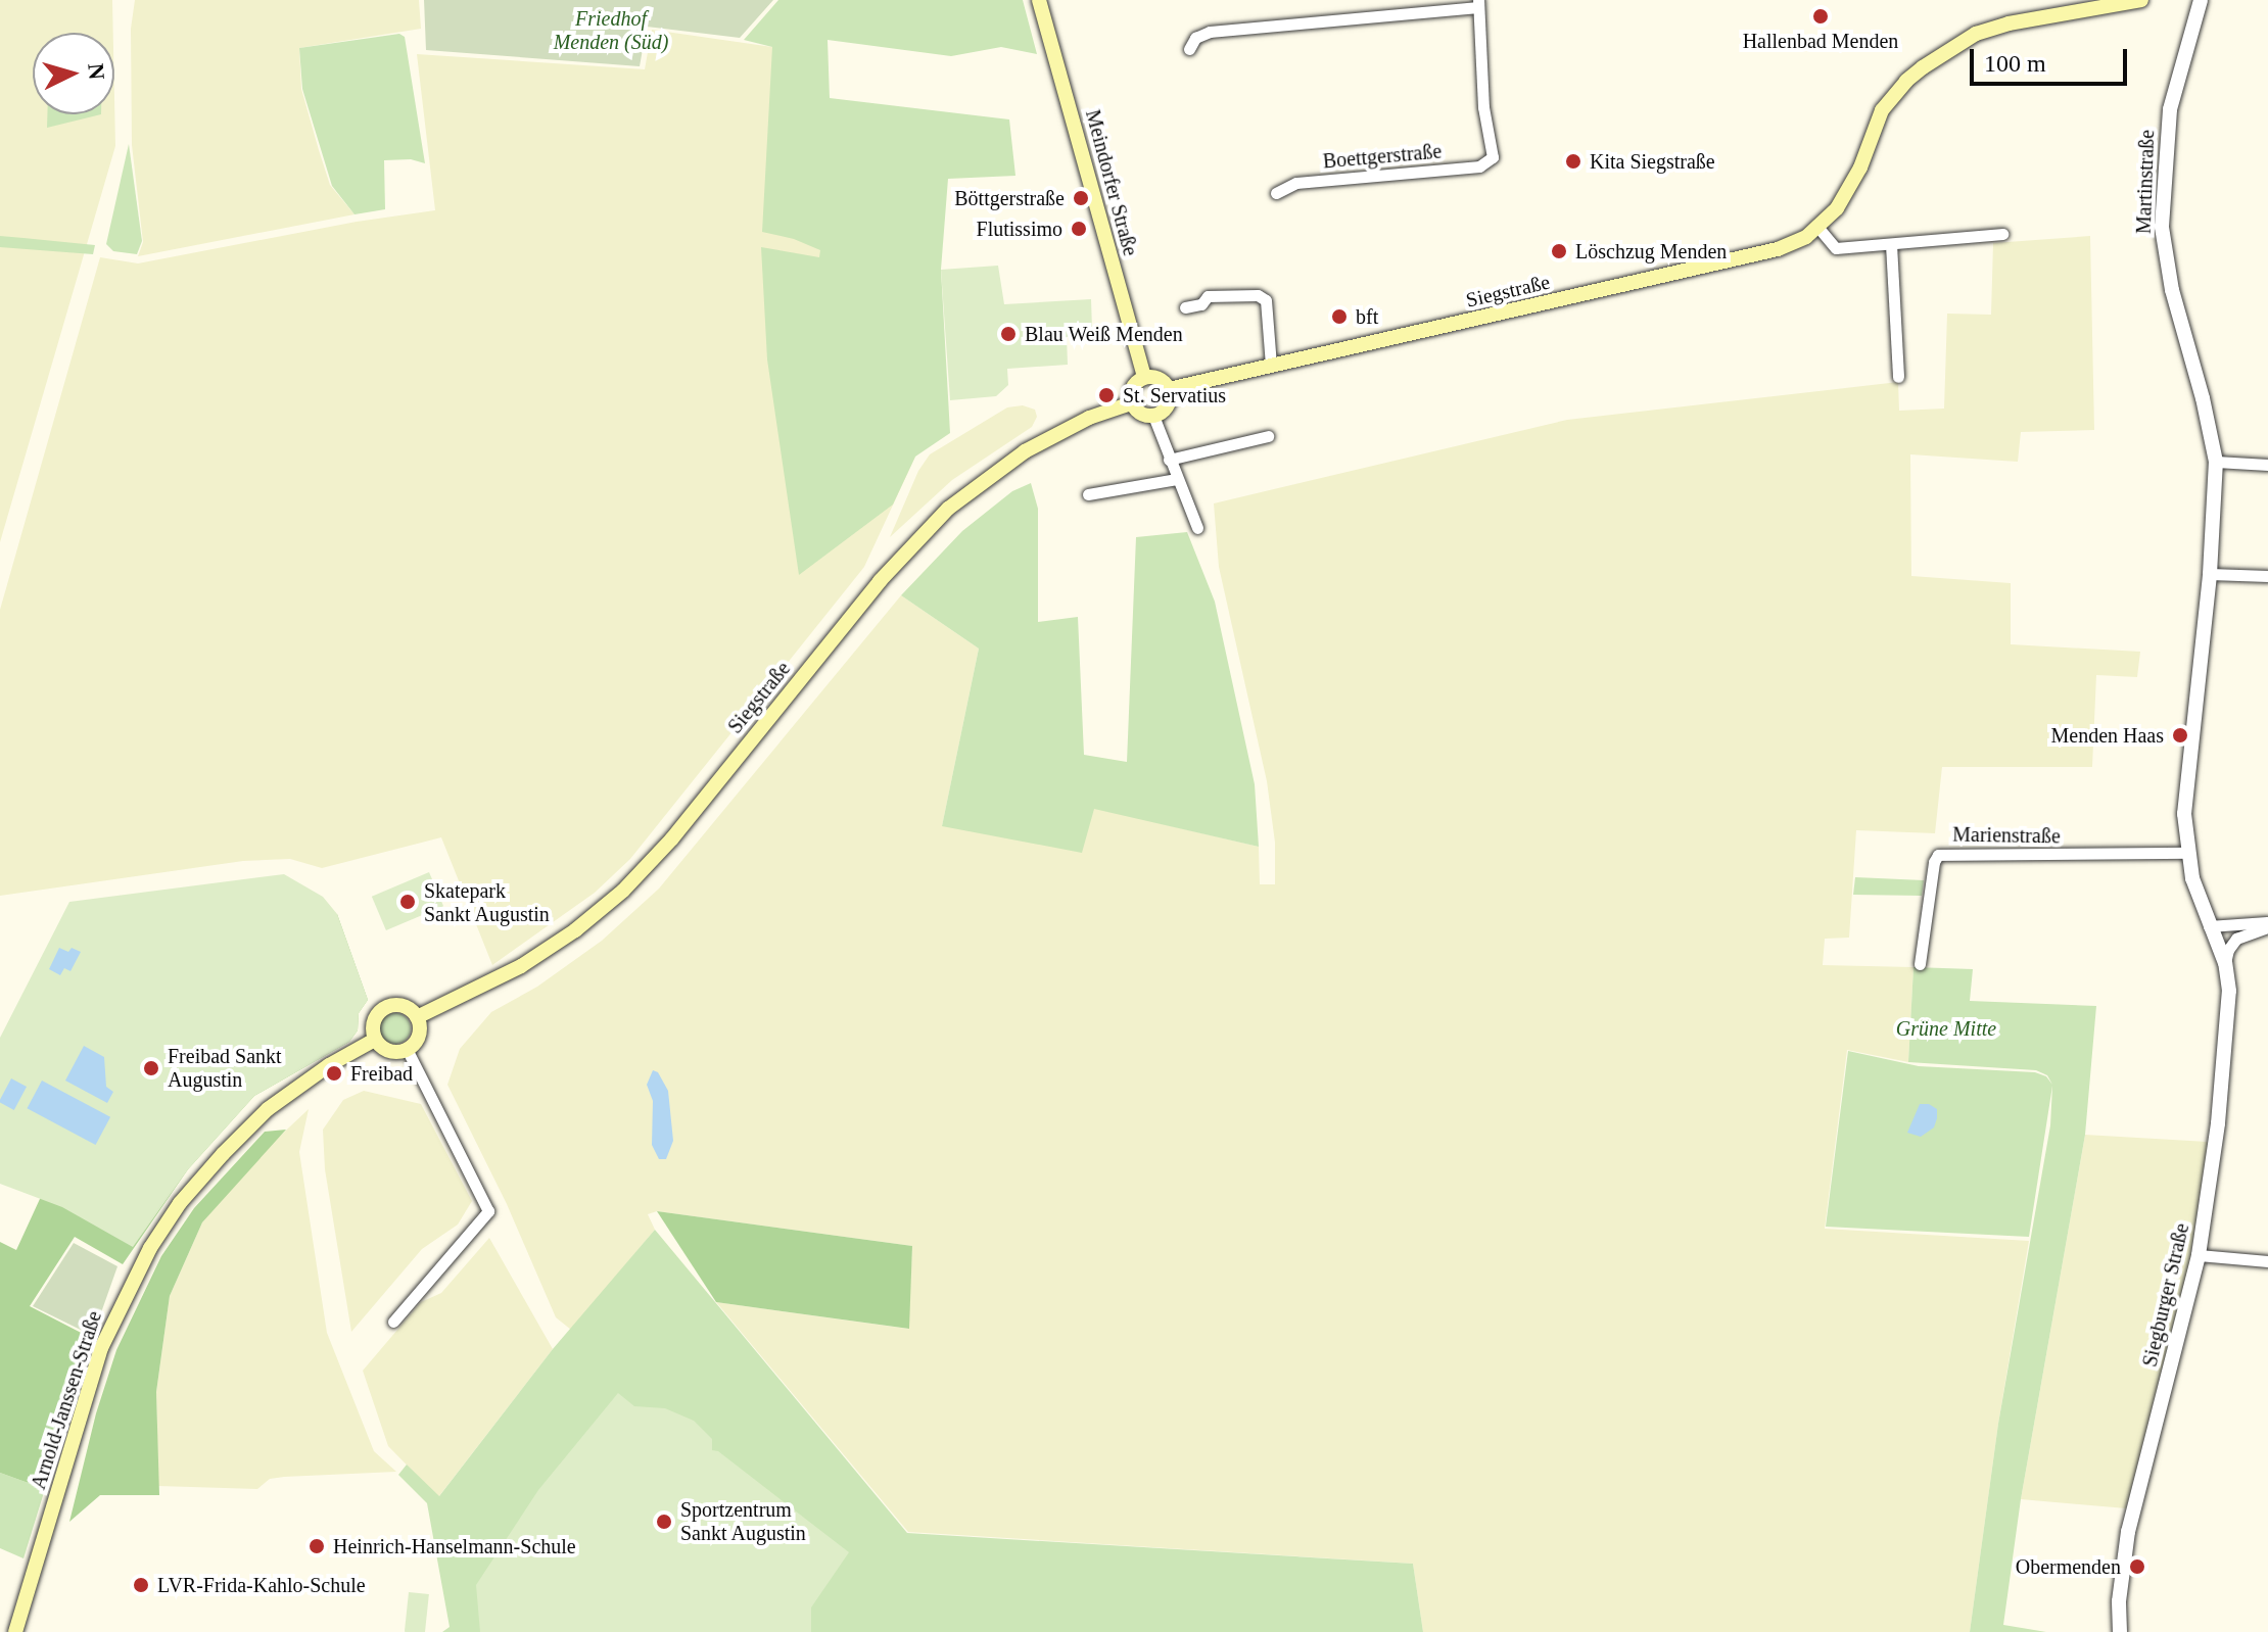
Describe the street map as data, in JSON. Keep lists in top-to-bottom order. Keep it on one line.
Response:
{"streets":{"main road":["Meindorfer Straße","Siegstraße","Arnold-Janssen-Straße"],"street":["Boettgerstraße","Martinstraße","Marienstraße","Siegburger Straße"]},"crossings":[["Martinstraße","Marienstraße"],["Martinstraße","Siegburger Straße"],["Meindorfer Straße","Siegstraße"],["Siegstraße","Arnold-Janssen-Straße"]],"parks":["Friedhof Menden (Süd)","Grüne Mitte"],"places":["Hallenbad Menden","Kita Siegstraße","Böttgerstraße","Flutissimo","Löschzug Menden","bft","Blau Weiß Menden","St. Servatius","Menden Haas","Skatepark Sankt Augustin","Freibad Sankt Augustin","Freibad","Sportzentrum Sankt Augustin","Heinrich-Hanselmann-Schule","Obermenden","LVR-Frida-Kahlo-Schule"],"scale_bar":"100 m","north":"right"}
